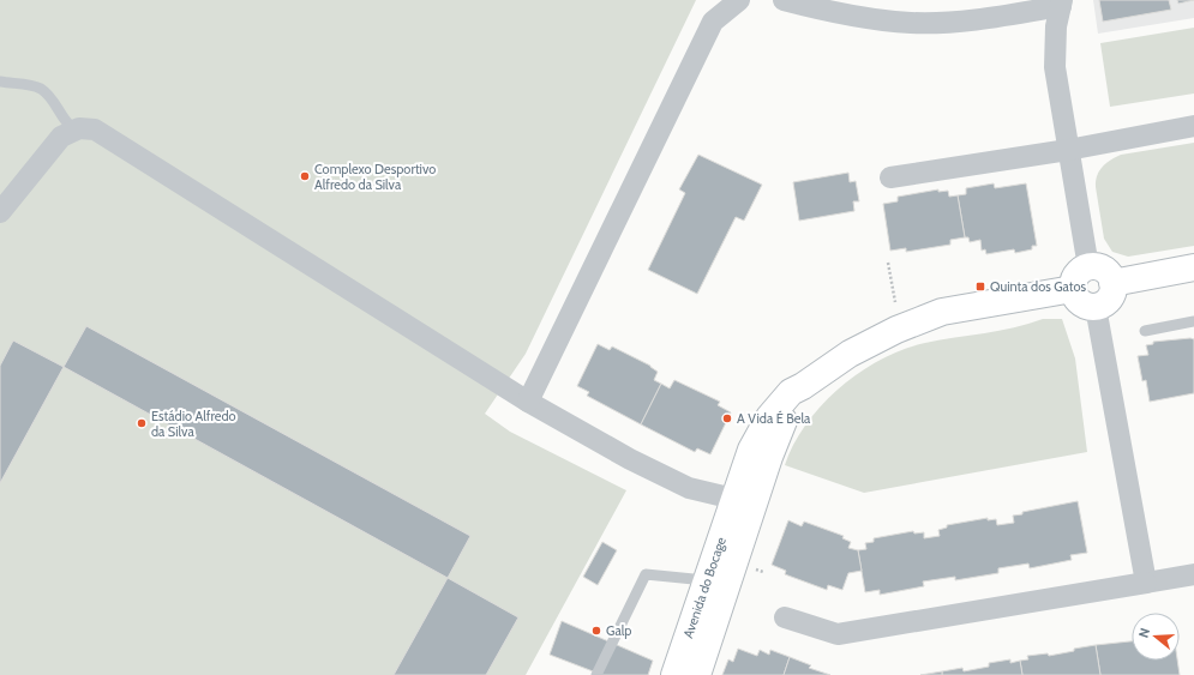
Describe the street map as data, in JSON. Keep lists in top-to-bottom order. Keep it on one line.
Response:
{"streets":{"main road":["Avenida do Bocage"]},"places":{"other":["Complexo Desportivo Alfredo da Silva","A Vida É Bela","Estádio Alfredo da Silva","Galp"],"transit":["Quinta dos Gatos"]},"north":"left"}
